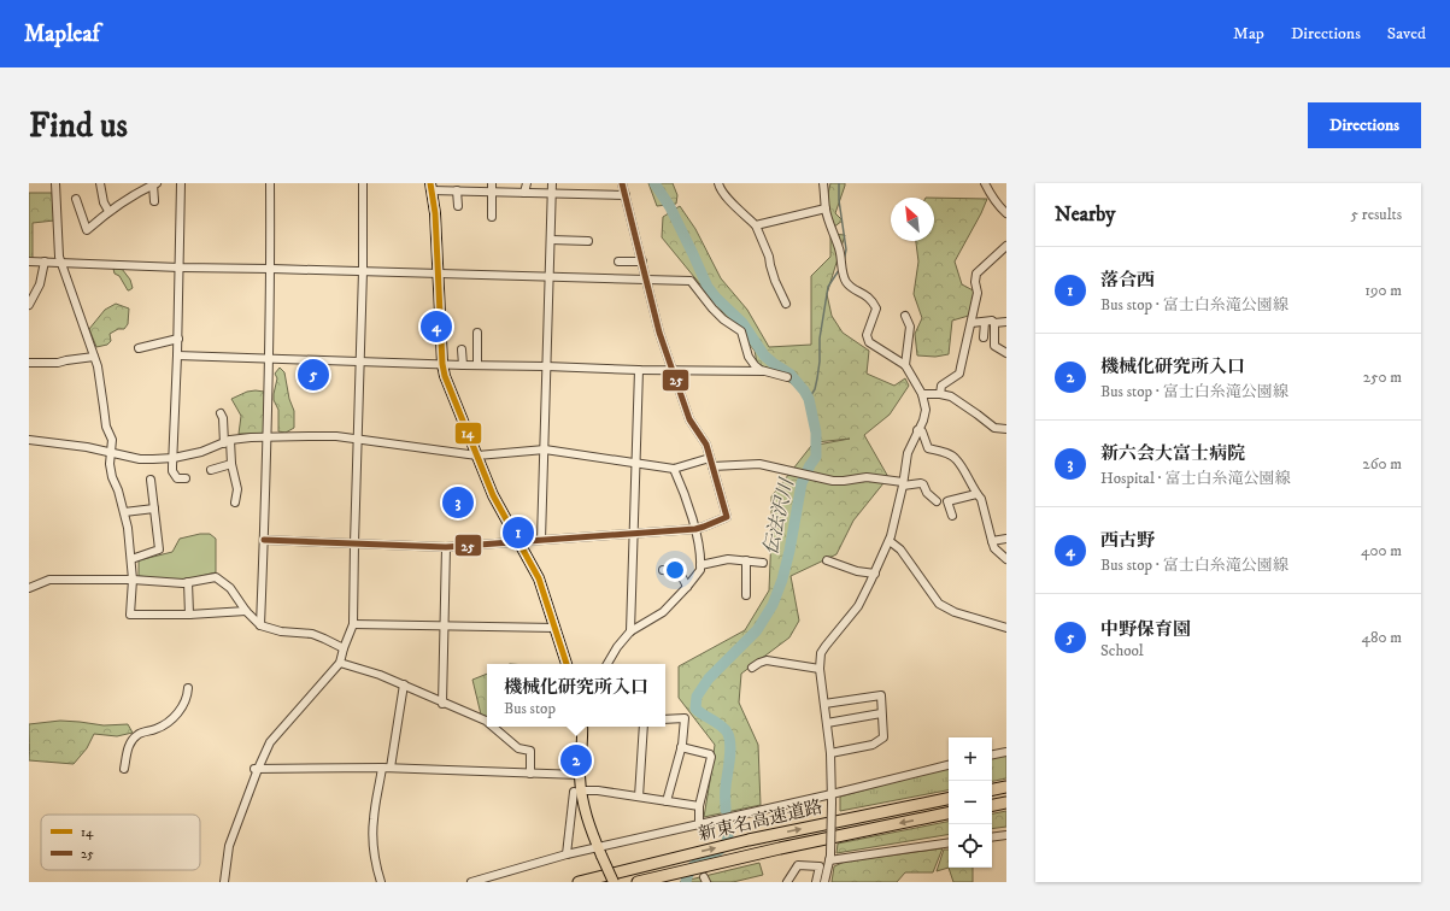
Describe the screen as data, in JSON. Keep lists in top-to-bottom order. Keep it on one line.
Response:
{"streets":{"highway":["新東名高速道路"]},"water":["伝法沢川"],"lines":["transit line 14","transit line 25"],"legend":["14","25"],"north":"top left","page":{"header":"Mapleaf","nav":["Map","Directions","Saved"],"buttons":"Directions","title":"Find us","heading":["Nearby","5 results"],"list":[{"mark":"1","name":"落合西","note":"Bus stop · 富士白糸滝公園線","value":"190 m"},{"mark":"2","name":"機械化研究所入口","note":"Bus stop · 富士白糸滝公園線","value":"250 m"},{"mark":"3","name":"新六会大富士病院","note":"Hospital · 富士白糸滝公園線","value":"260 m"},{"mark":"4","name":"西古野","note":"Bus stop · 富士白糸滝公園線","value":"400 m"},{"mark":"5","name":"中野保育園","note":"School","value":"480 m"}],"pins":["4","5","3","1","2"],"popup":["機械化研究所入口","Bus stop"],"map_buttons":["+","−"]}}
